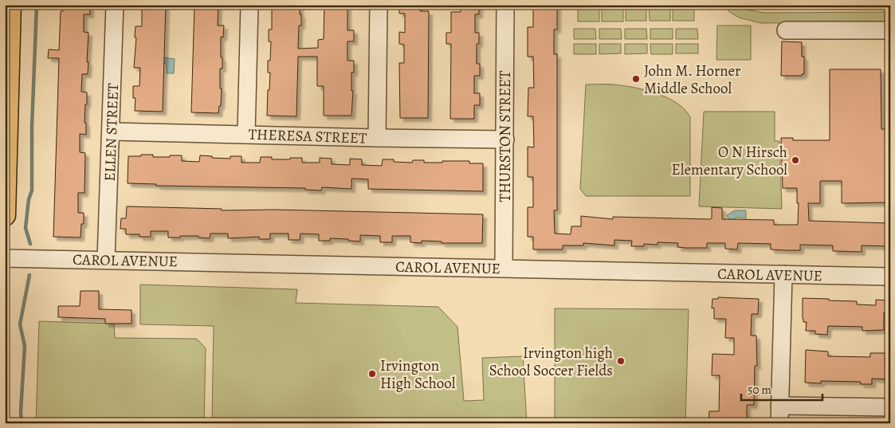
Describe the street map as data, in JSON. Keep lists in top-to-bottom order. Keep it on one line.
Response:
{"streets":{"street":["ELLEN STREET","THERESA STREET","THURSTON STREET","CAROL AVENUE"]},"crossings":[["ELLEN STREET","THERESA STREET"],["ELLEN STREET","CAROL AVENUE"],["THERESA STREET","THURSTON STREET"],["THURSTON STREET","CAROL AVENUE"]],"places":["John M. Horner Middle School","O N Hirsch Elementary School","Irvington high School Soccer Fields","Irvington High School"],"scale_bar":"50 m"}
